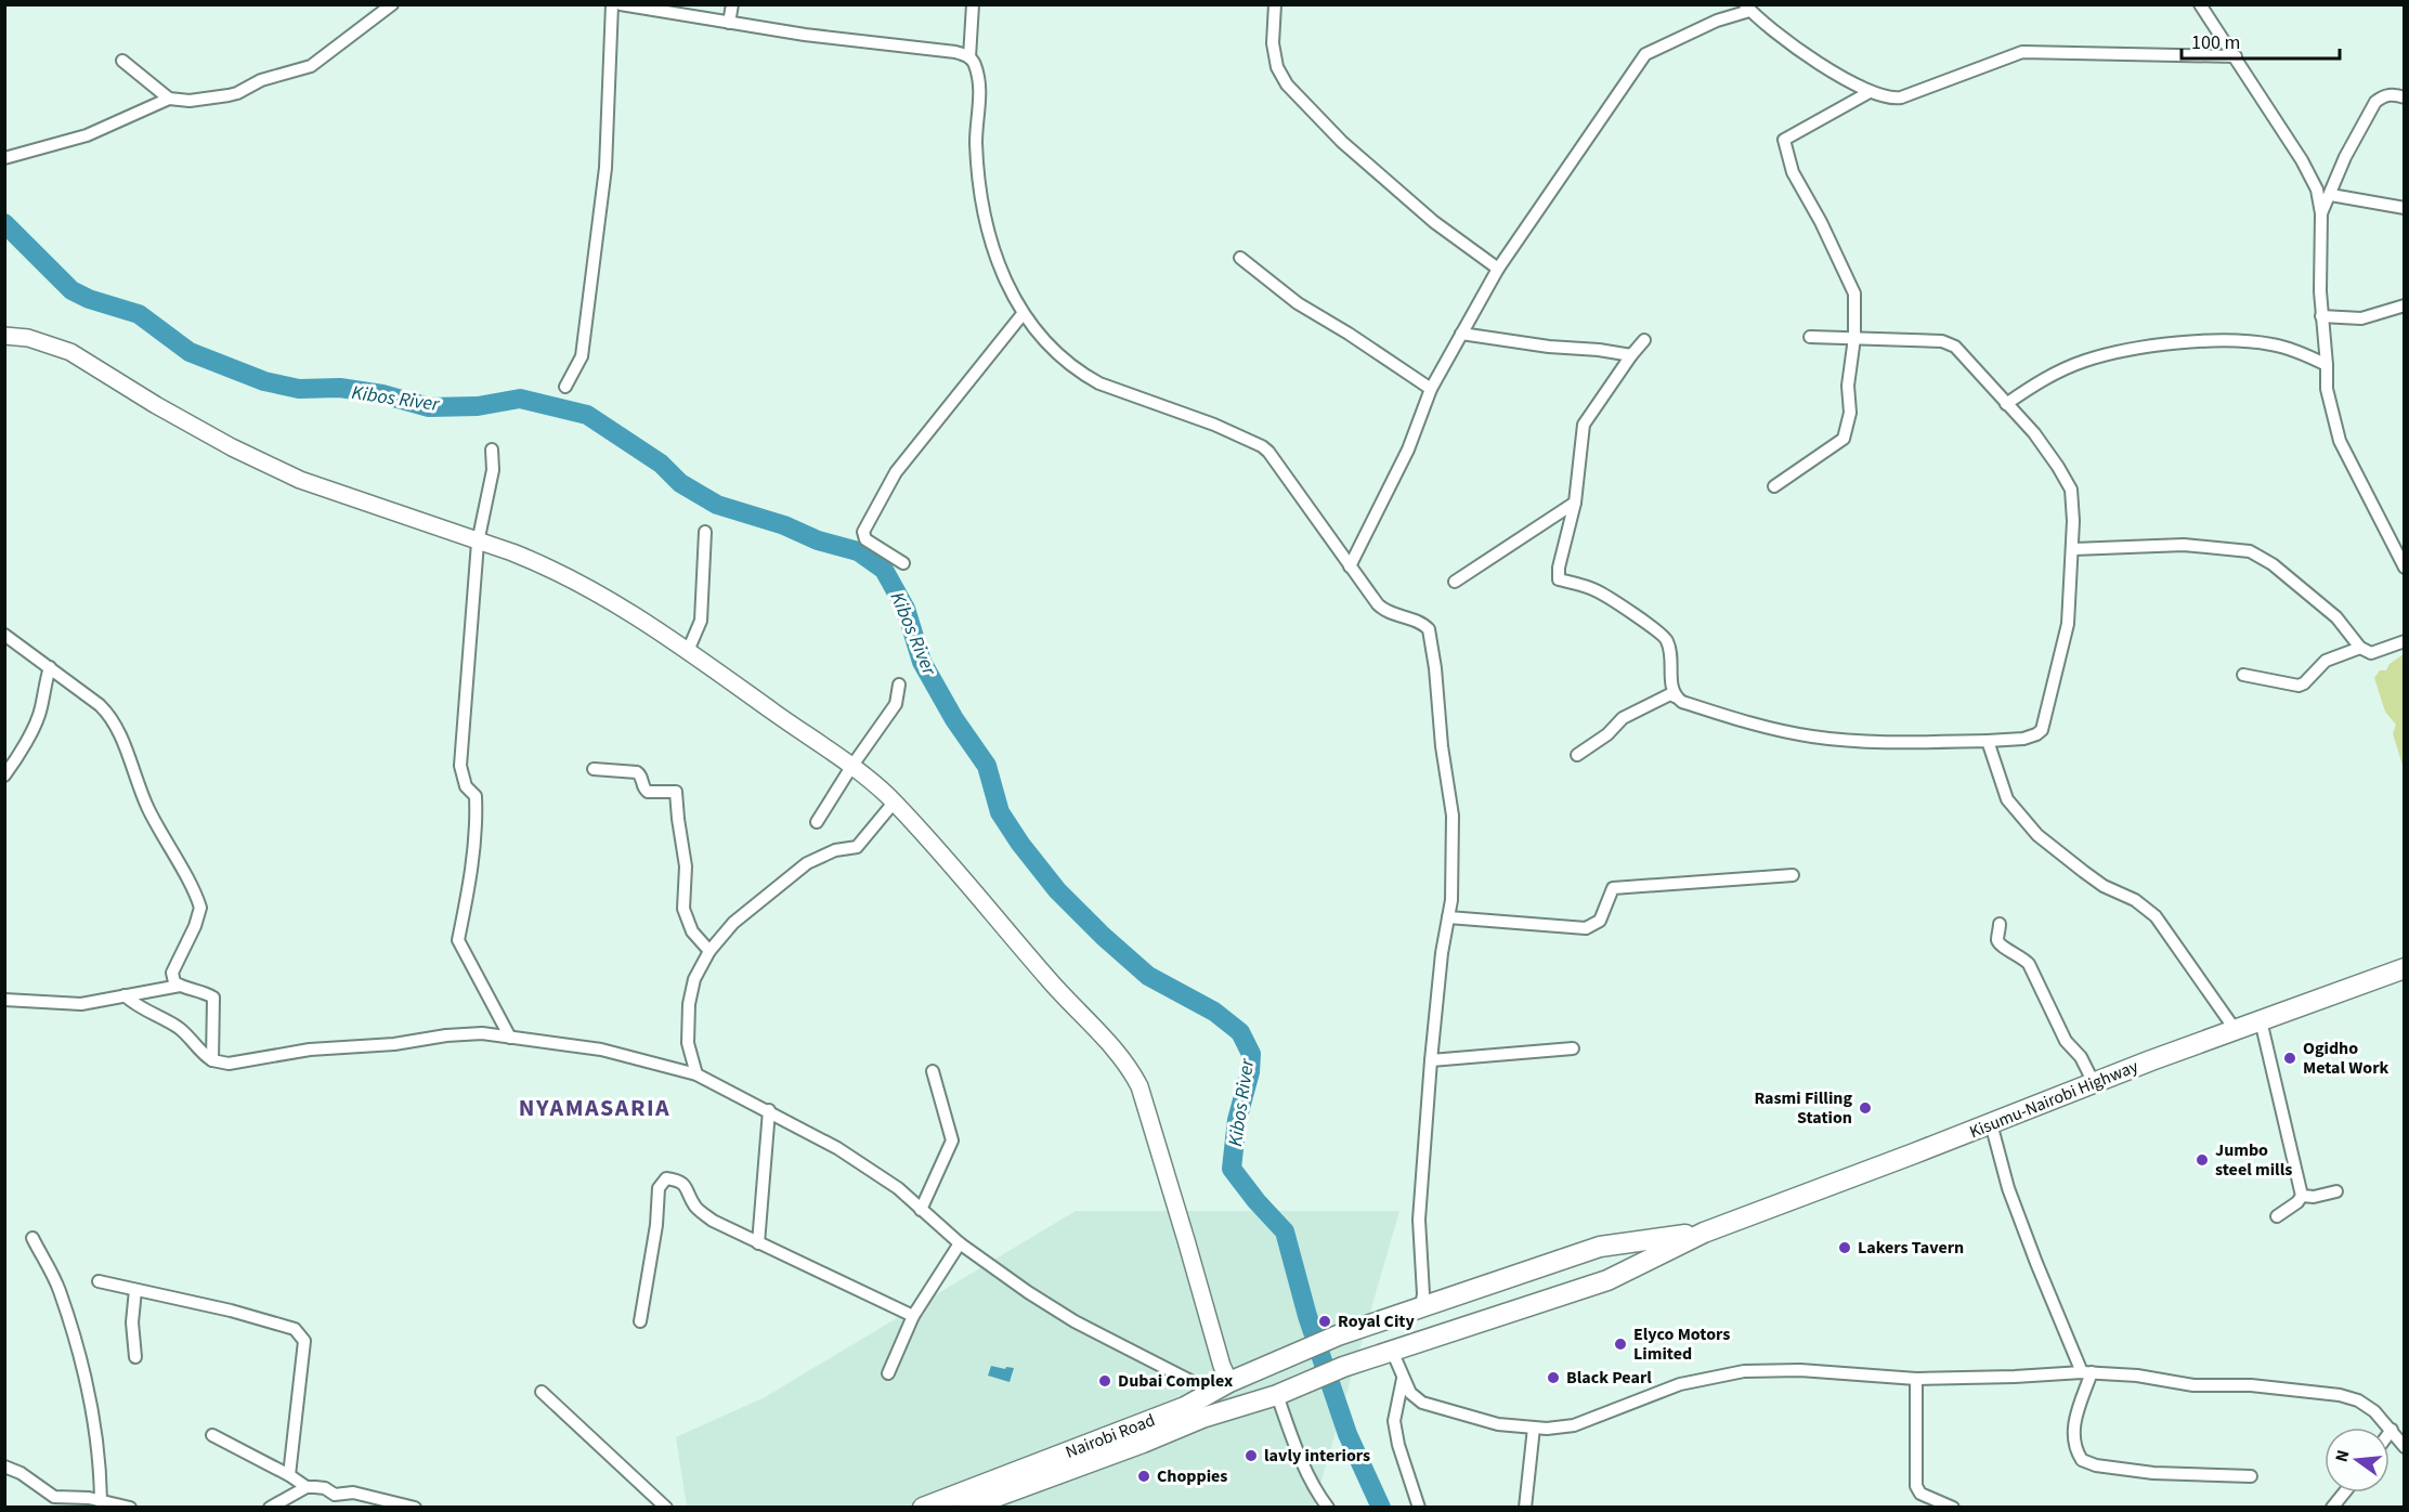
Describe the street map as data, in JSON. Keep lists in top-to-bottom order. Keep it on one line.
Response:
{"streets":{"highway":["Kisumu-Nairobi Highway","Nairobi Road"]},"crossings":[["Kisumu-Nairobi Highway","Nairobi Road"]],"districts":["NYAMASARIA"],"water":["Kibos River"],"places":["Ogidho Metal Work","Rasmi Filling Station","Jumbo steel mills","Lakers Tavern","Royal City","Elyco Motors Limited","Black Pearl","Dubai Complex","lavly interiors","Choppies"],"scale_bar":"100 m","north":"left"}
